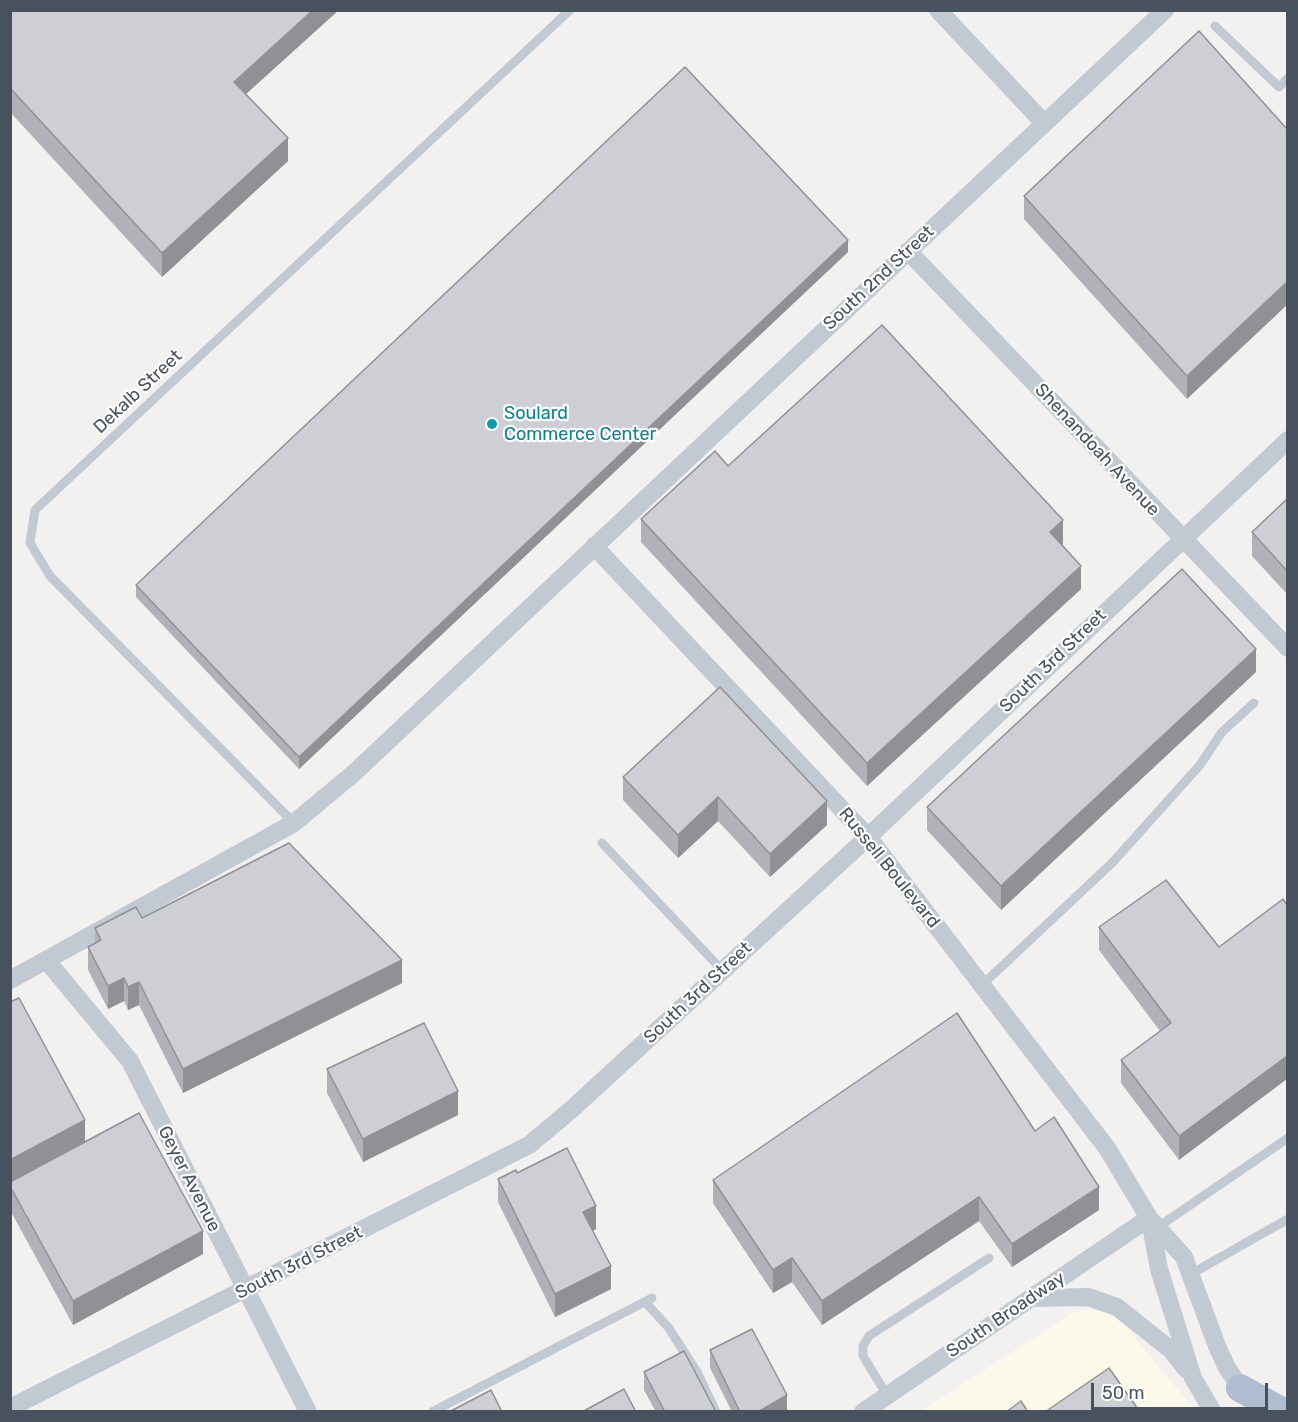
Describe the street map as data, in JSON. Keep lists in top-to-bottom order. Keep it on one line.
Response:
{"streets":{"street":["South 2nd Street","Shenandoah Avenue","South 3rd Street","Russell Boulevard","Geyer Avenue","South Broadway"],"lane":["Dekalb Street"]},"crossings":[["South 2nd Street","Dekalb Street"],["South 2nd Street","Shenandoah Avenue"],["South 2nd Street","Russell Boulevard"],["South 2nd Street","Geyer Avenue"],["Shenandoah Avenue","South 3rd Street"],["South 3rd Street","Russell Boulevard"],["South 3rd Street","Geyer Avenue"],["Russell Boulevard","South Broadway"]],"places":["Soulard Commerce Center"],"scale_bar":"50 m"}
